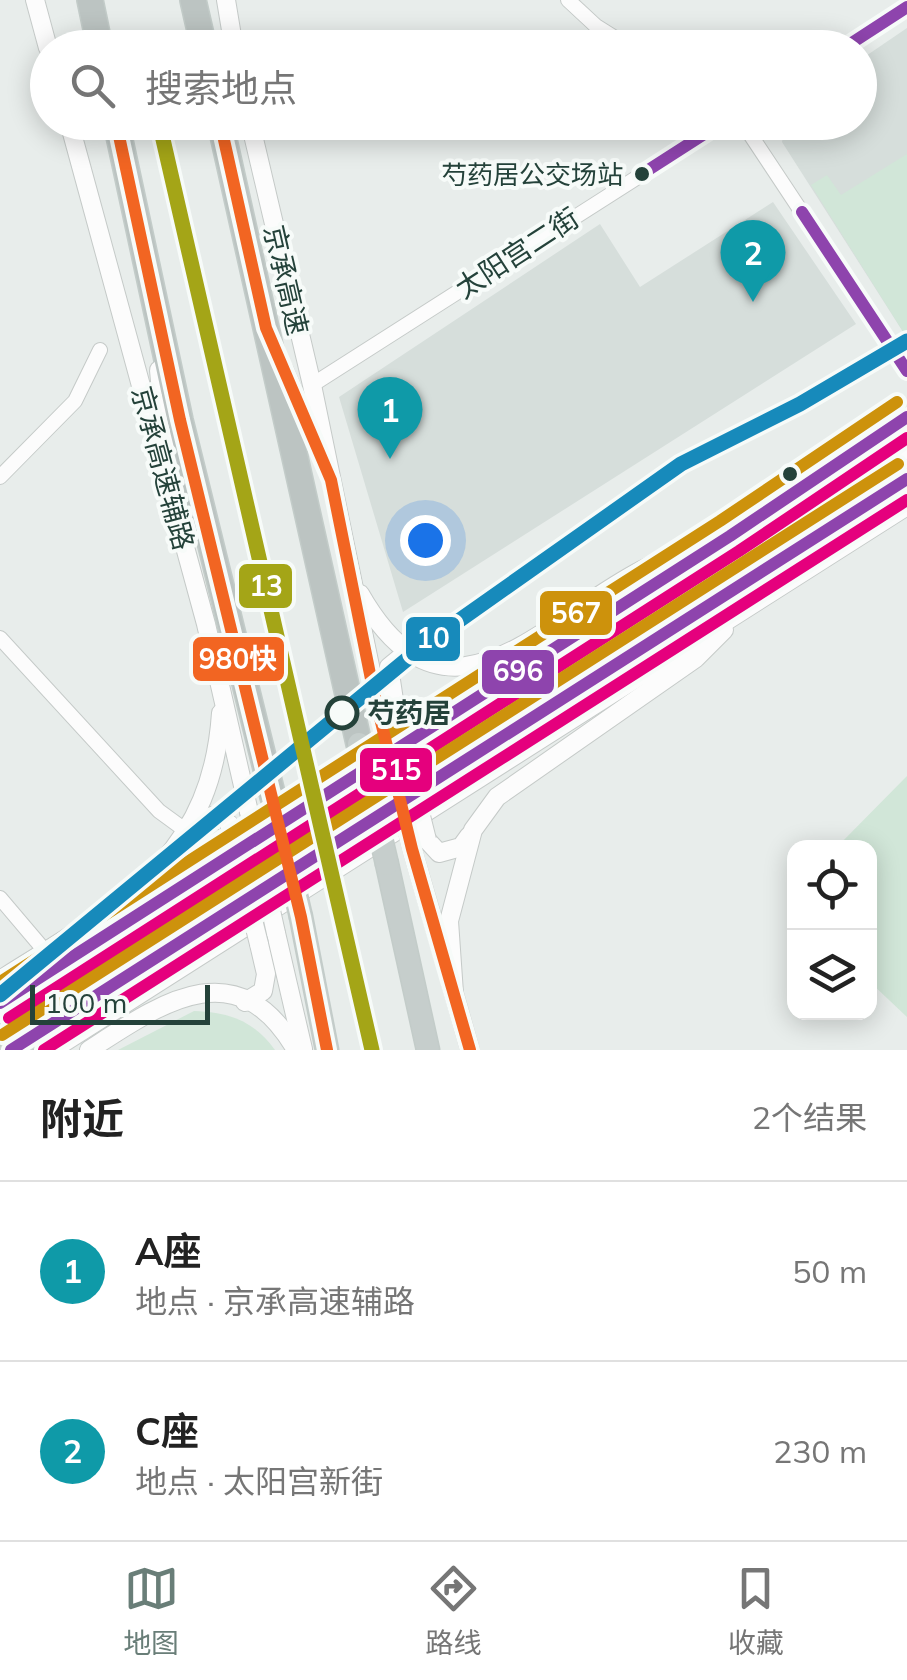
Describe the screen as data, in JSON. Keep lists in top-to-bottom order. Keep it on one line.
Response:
{"streets":{"highway":["京承高速"],"street":["太阳宫二街","京承高速辅路"]},"places":["芍药居公交场站","芍药居"],"lines":["transit line 696","transit line 13","transit line 980快","transit line 10","transit line 567","transit line 515"],"scale_bar":"100 m","page":{"search":"搜索地点","pins":["2","1"],"scale":"100 m","heading":["附近","2个结果"],"list":[{"mark":"1","name":"A座","note":"地点 · 京承高速辅路","value":"50 m"},{"mark":"2","name":"C座","note":"地点 · 太阳宫新街","value":"230 m"}],"nav":["地图","路线","收藏"]}}
